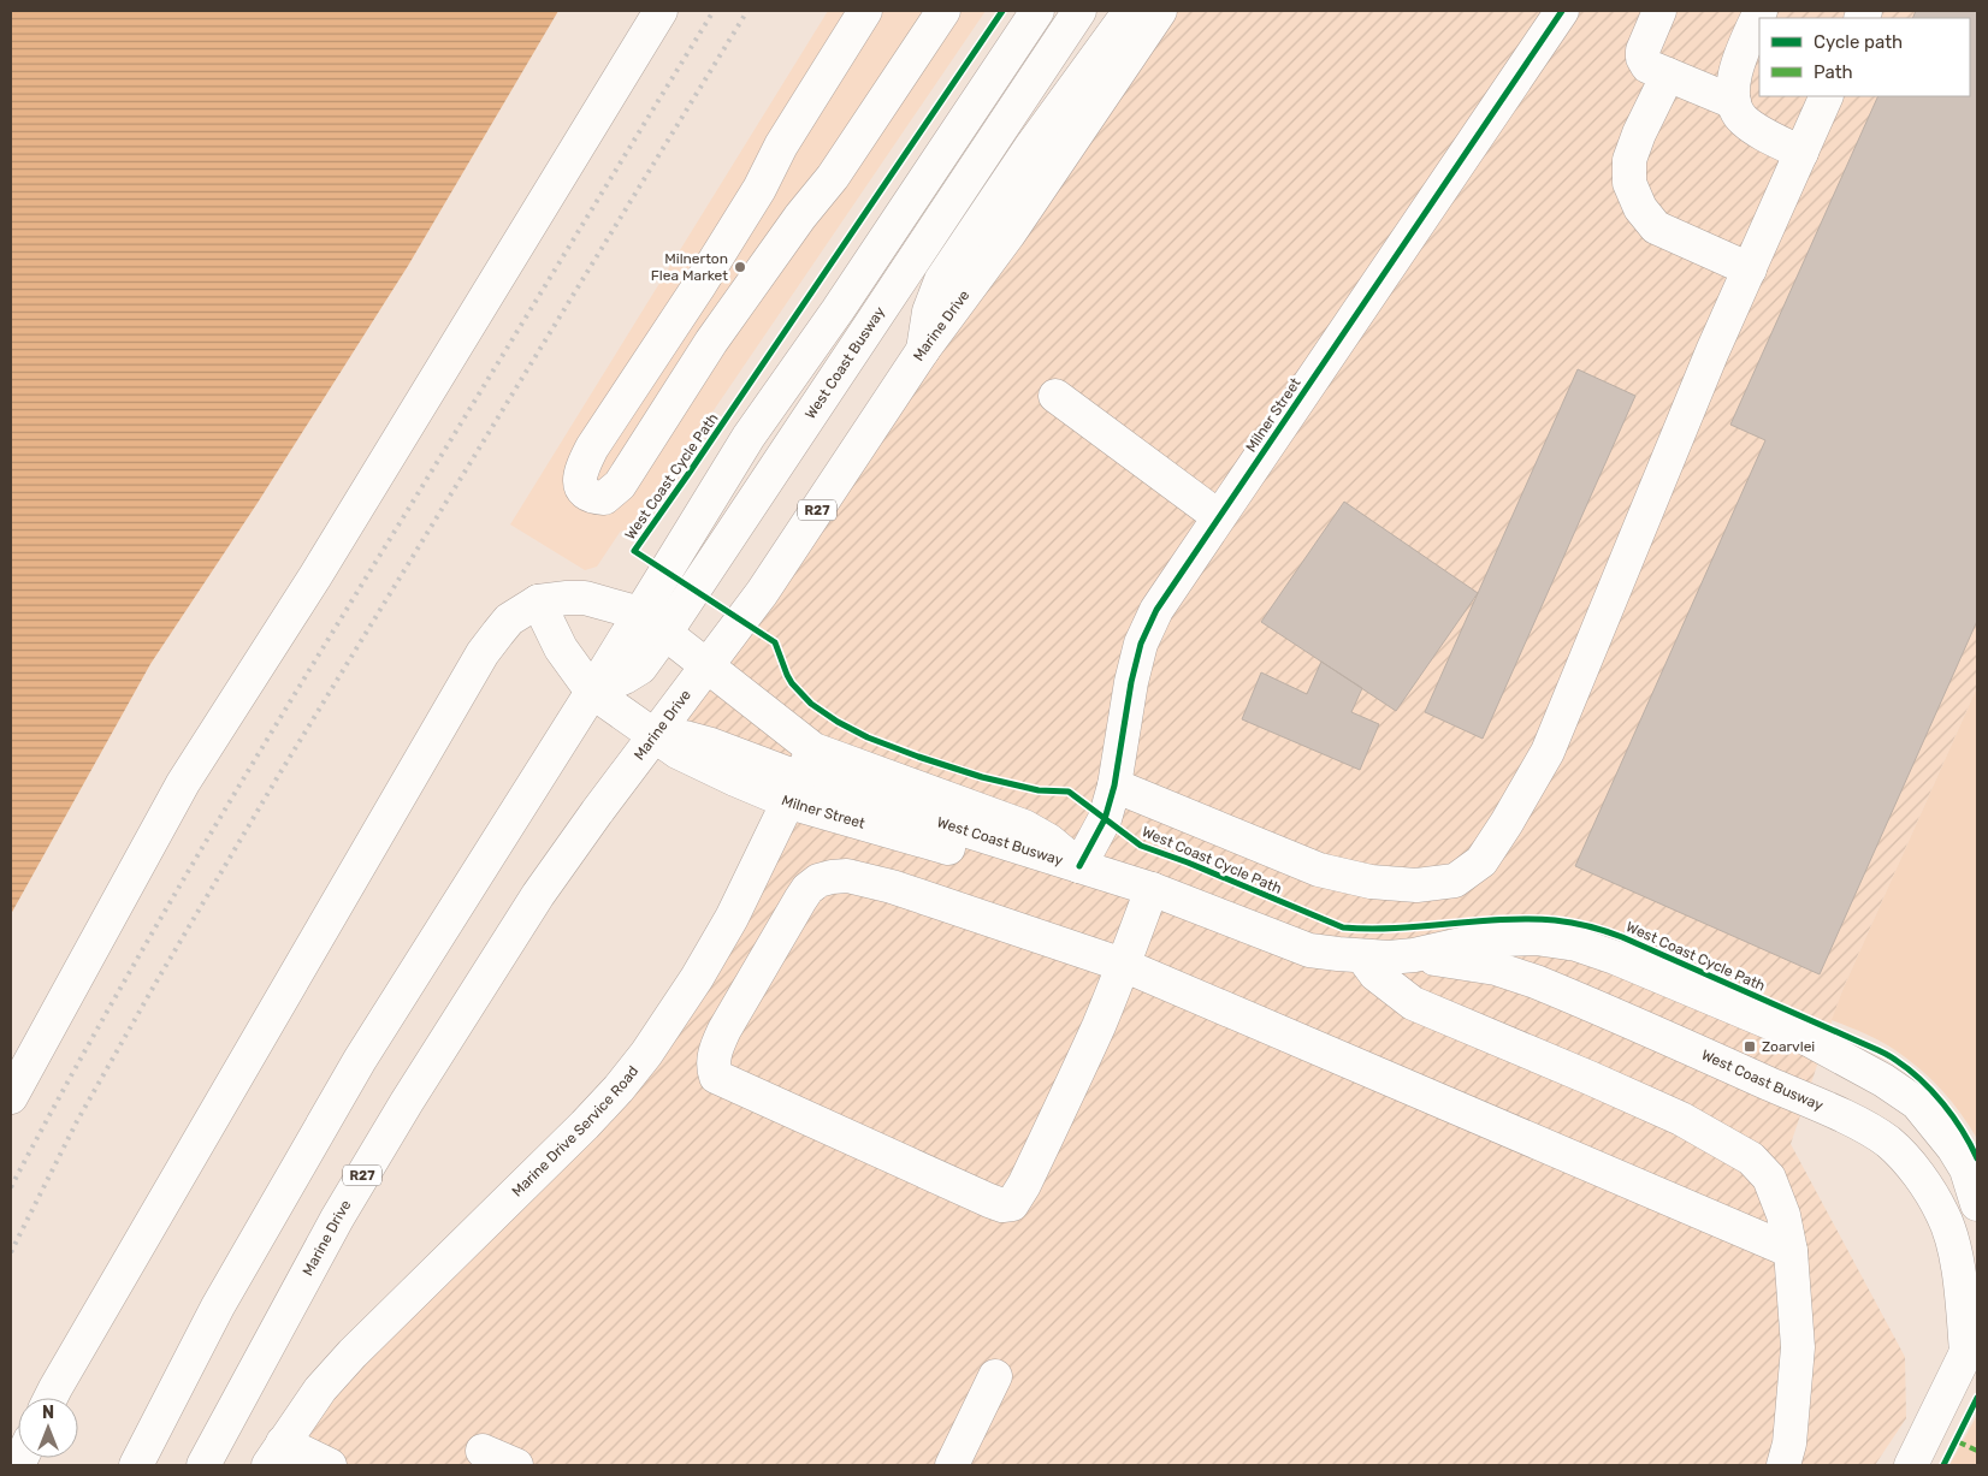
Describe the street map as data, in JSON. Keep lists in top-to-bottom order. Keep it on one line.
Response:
{"streets":{"main road":["Marine Drive","West Coast Busway","Milner Street","R27","Marine Drive Service Road"],"cycle path":["West Coast Cycle Path"]},"crossings":[["Marine Drive","Milner Street"],["West Coast Busway","Milner Street"],["Milner Street","Marine Drive Service Road"]],"places":{"other":["Milnerton Flea Market"],"transit":["Zoarvlei"]},"legend":["Cycle path","Path"],"north":"top"}
